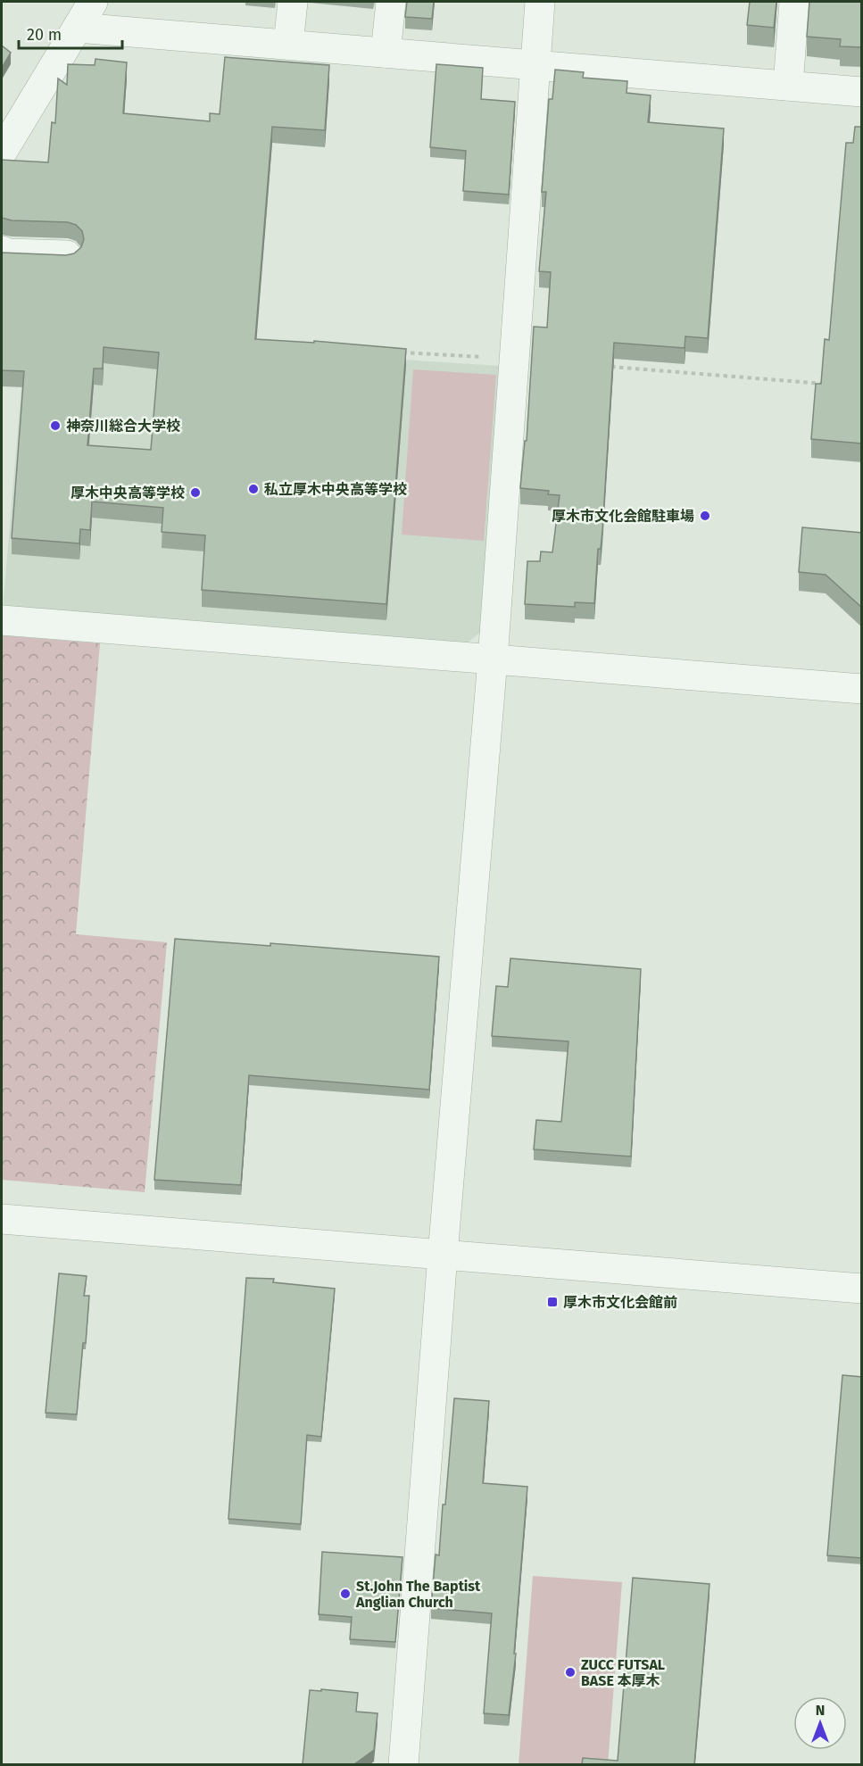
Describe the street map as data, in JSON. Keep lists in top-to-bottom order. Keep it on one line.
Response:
{"places":{"other":["神奈川総合大学校","私立厚木中央高等学校","厚木中央高等学校","厚木市文化会館駐車場","St.John The Baptist Anglian Church","ZUCC FUTSAL BASE 本厚木"],"transit":["厚木市文化会館前"]},"scale_bar":"20 m","north":"top"}
